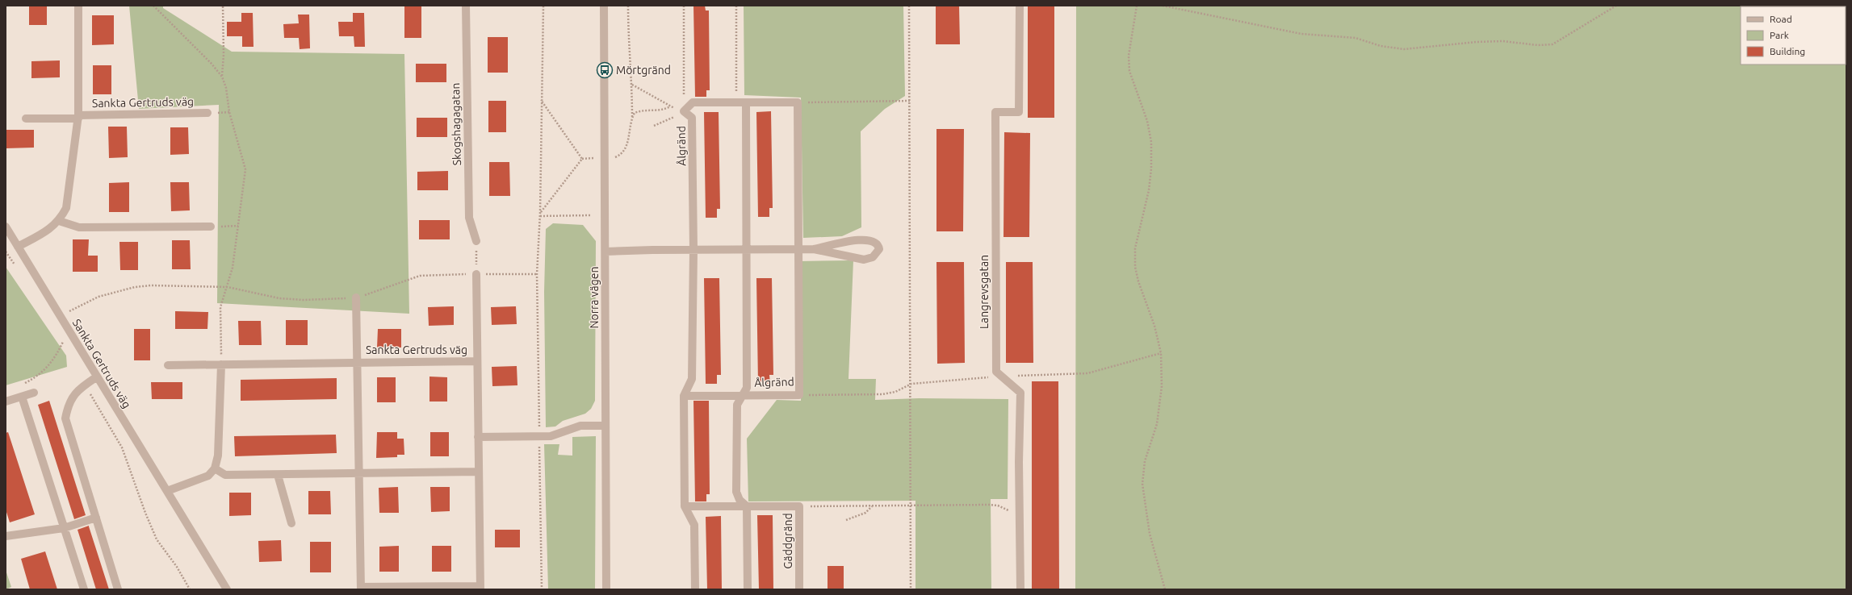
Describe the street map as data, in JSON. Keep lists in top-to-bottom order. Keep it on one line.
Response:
{"streets":{"street":["Sankta Gertruds väg","Skogshagagatan","Ålgränd","Langrevsgatan","Norra vägen","Gäddgränd"]},"places":{"bus stop":["Mörtgränd"]},"legend":["Road","Park","Building"]}
